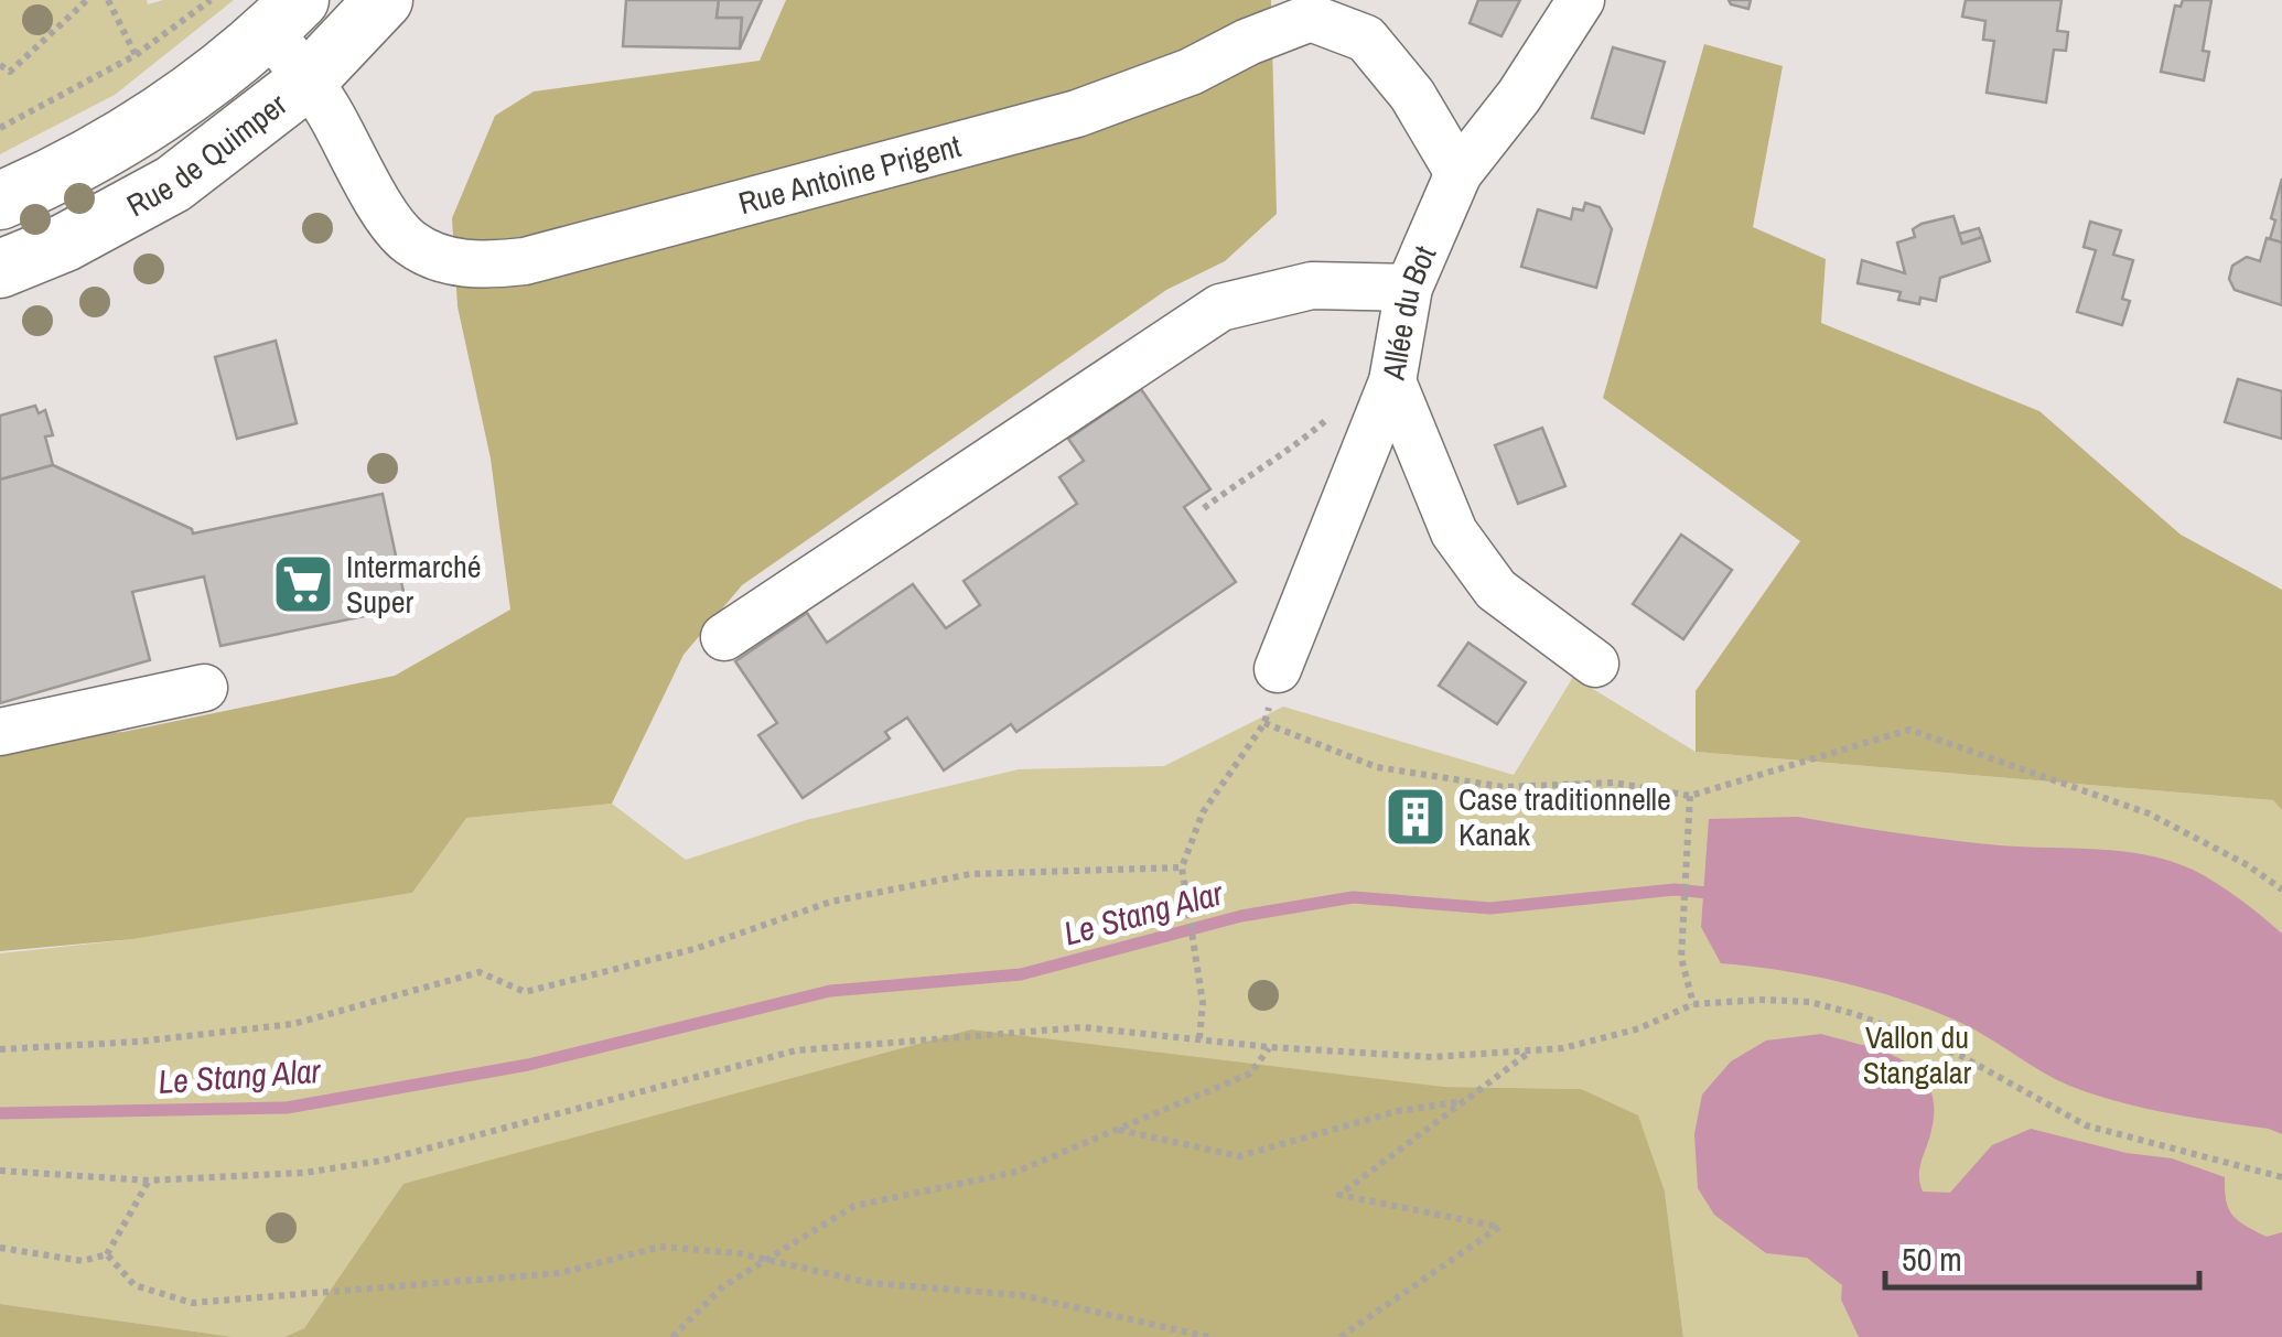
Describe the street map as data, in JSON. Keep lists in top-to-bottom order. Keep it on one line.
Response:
{"streets":{"main road":["Rue de Quimper"],"street":["Rue Antoine Prigent","Allée du Bot"]},"crossings":[["Rue de Quimper","Rue Antoine Prigent"],["Rue Antoine Prigent","Allée du Bot"]],"water":["Le Stang Alar"],"parks":["Vallon du Stangalar"],"places":{"supermarket":["Intermarché Super"],"building":["Case traditionnelle Kanak"]},"scale_bar":"50 m"}
